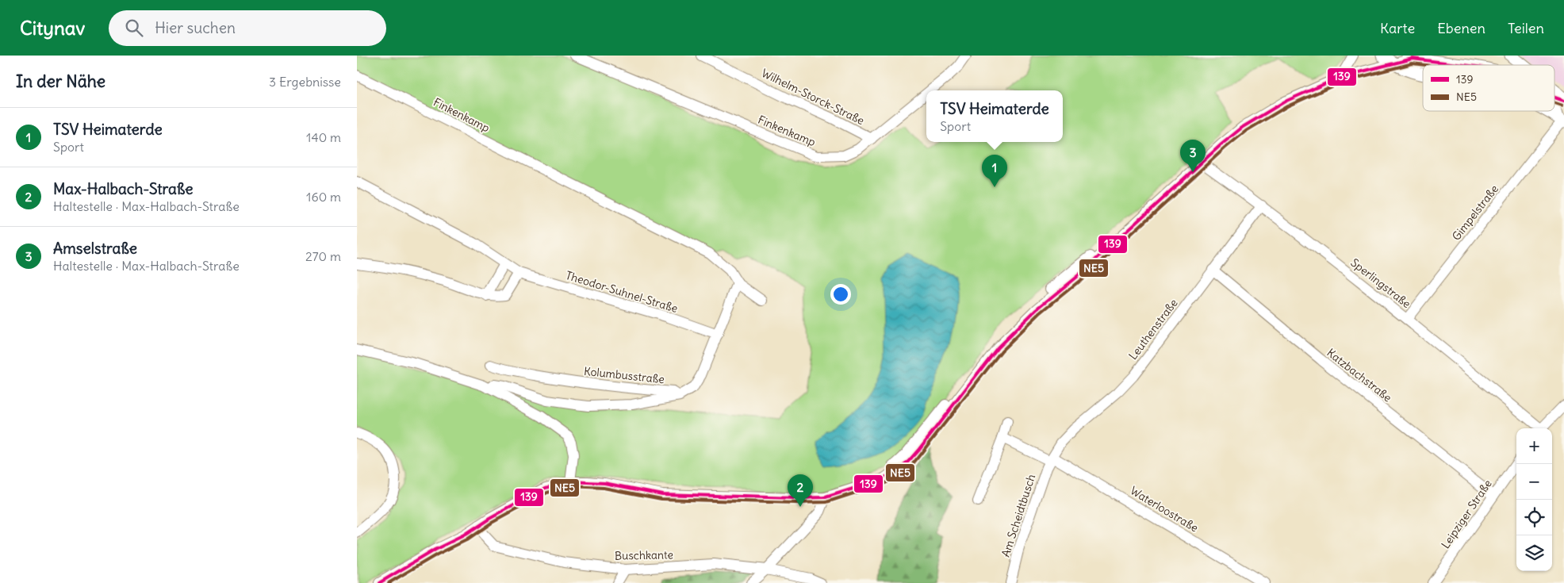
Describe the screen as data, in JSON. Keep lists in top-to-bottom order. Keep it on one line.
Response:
{"streets":{"street":["Wilhelm-Storck-Straße","Finkenkamp","Gimpelstraße","Sperlingstraße","Theodor-Suhnel-Straße","Leuthenstraße","Kolumbusstraße","Katzbachstraße","Waterloostraße","Leipziger Straße","Am Scheidtbusch","Buschkante"]},"crossings":[["Wilhelm-Storck-Straße","Finkenkamp"],["Gimpelstraße","Sperlingstraße"],["Sperlingstraße","Leuthenstraße"],["Leuthenstraße","Katzbachstraße"],["Leuthenstraße","Waterloostraße"],["Leuthenstraße","Am Scheidtbusch"],["Katzbachstraße","Leipziger Straße"],["Waterloostraße","Am Scheidtbusch"]],"lines":["transit line 139","transit line NE5"],"legend":["139","NE5"],"page":{"header":"Citynav","search":"Hier suchen","nav":["Karte","Ebenen","Teilen"],"heading":["In der Nähe","3 Ergebnisse"],"popup":["TSV Heimaterde","Sport"],"list":[{"mark":"1","name":"TSV Heimaterde","note":"Sport","value":"140 m"},{"mark":"2","name":"Max-Halbach-Straße","note":"Haltestelle · Max-Halbach-Straße","value":"160 m"},{"mark":"3","name":"Amselstraße","note":"Haltestelle · Max-Halbach-Straße","value":"270 m"}],"pins":["3","1","2"],"map_buttons":["+","−"]}}
